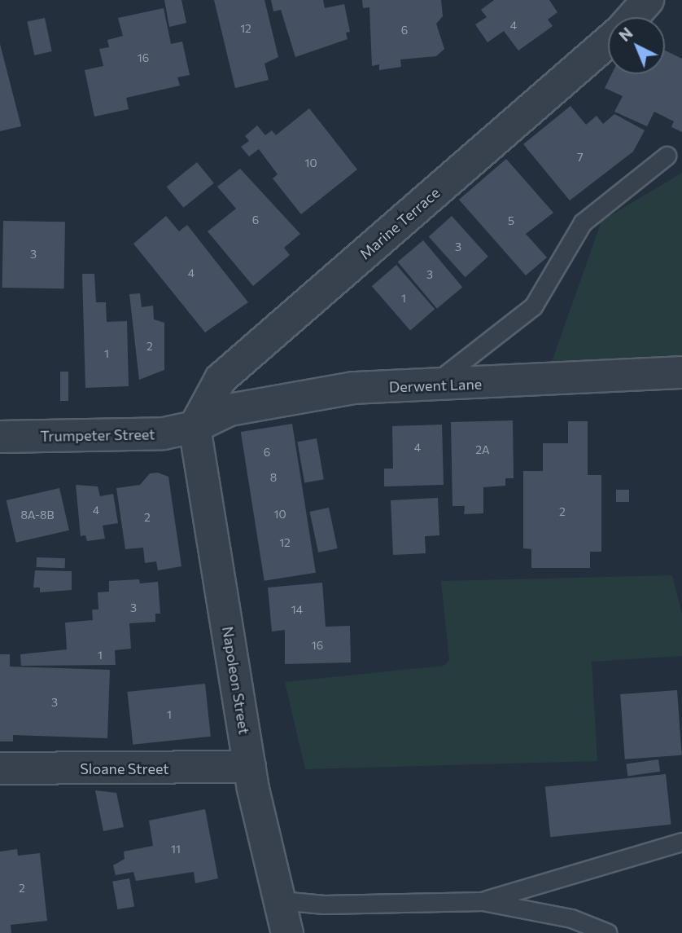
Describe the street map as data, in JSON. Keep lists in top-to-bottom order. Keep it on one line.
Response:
{"streets":{"street":["Marine Terrace","Derwent Lane","Trumpeter Street","Napoleon Street","Sloane Street"]},"crossings":[["Marine Terrace","Derwent Lane"],["Marine Terrace","Trumpeter Street"],["Marine Terrace","Napoleon Street"],["Derwent Lane","Trumpeter Street"],["Derwent Lane","Napoleon Street"],["Trumpeter Street","Napoleon Street"],["Napoleon Street","Sloane Street"]],"house_numbers":["4","12","6","16","7","10","6","5","3","3","4","3","1","2","1","4","2A","6","8","4","2","10","8A-8B","2","12","3","14","16","1","3","1","11","2"],"north":"top left"}
